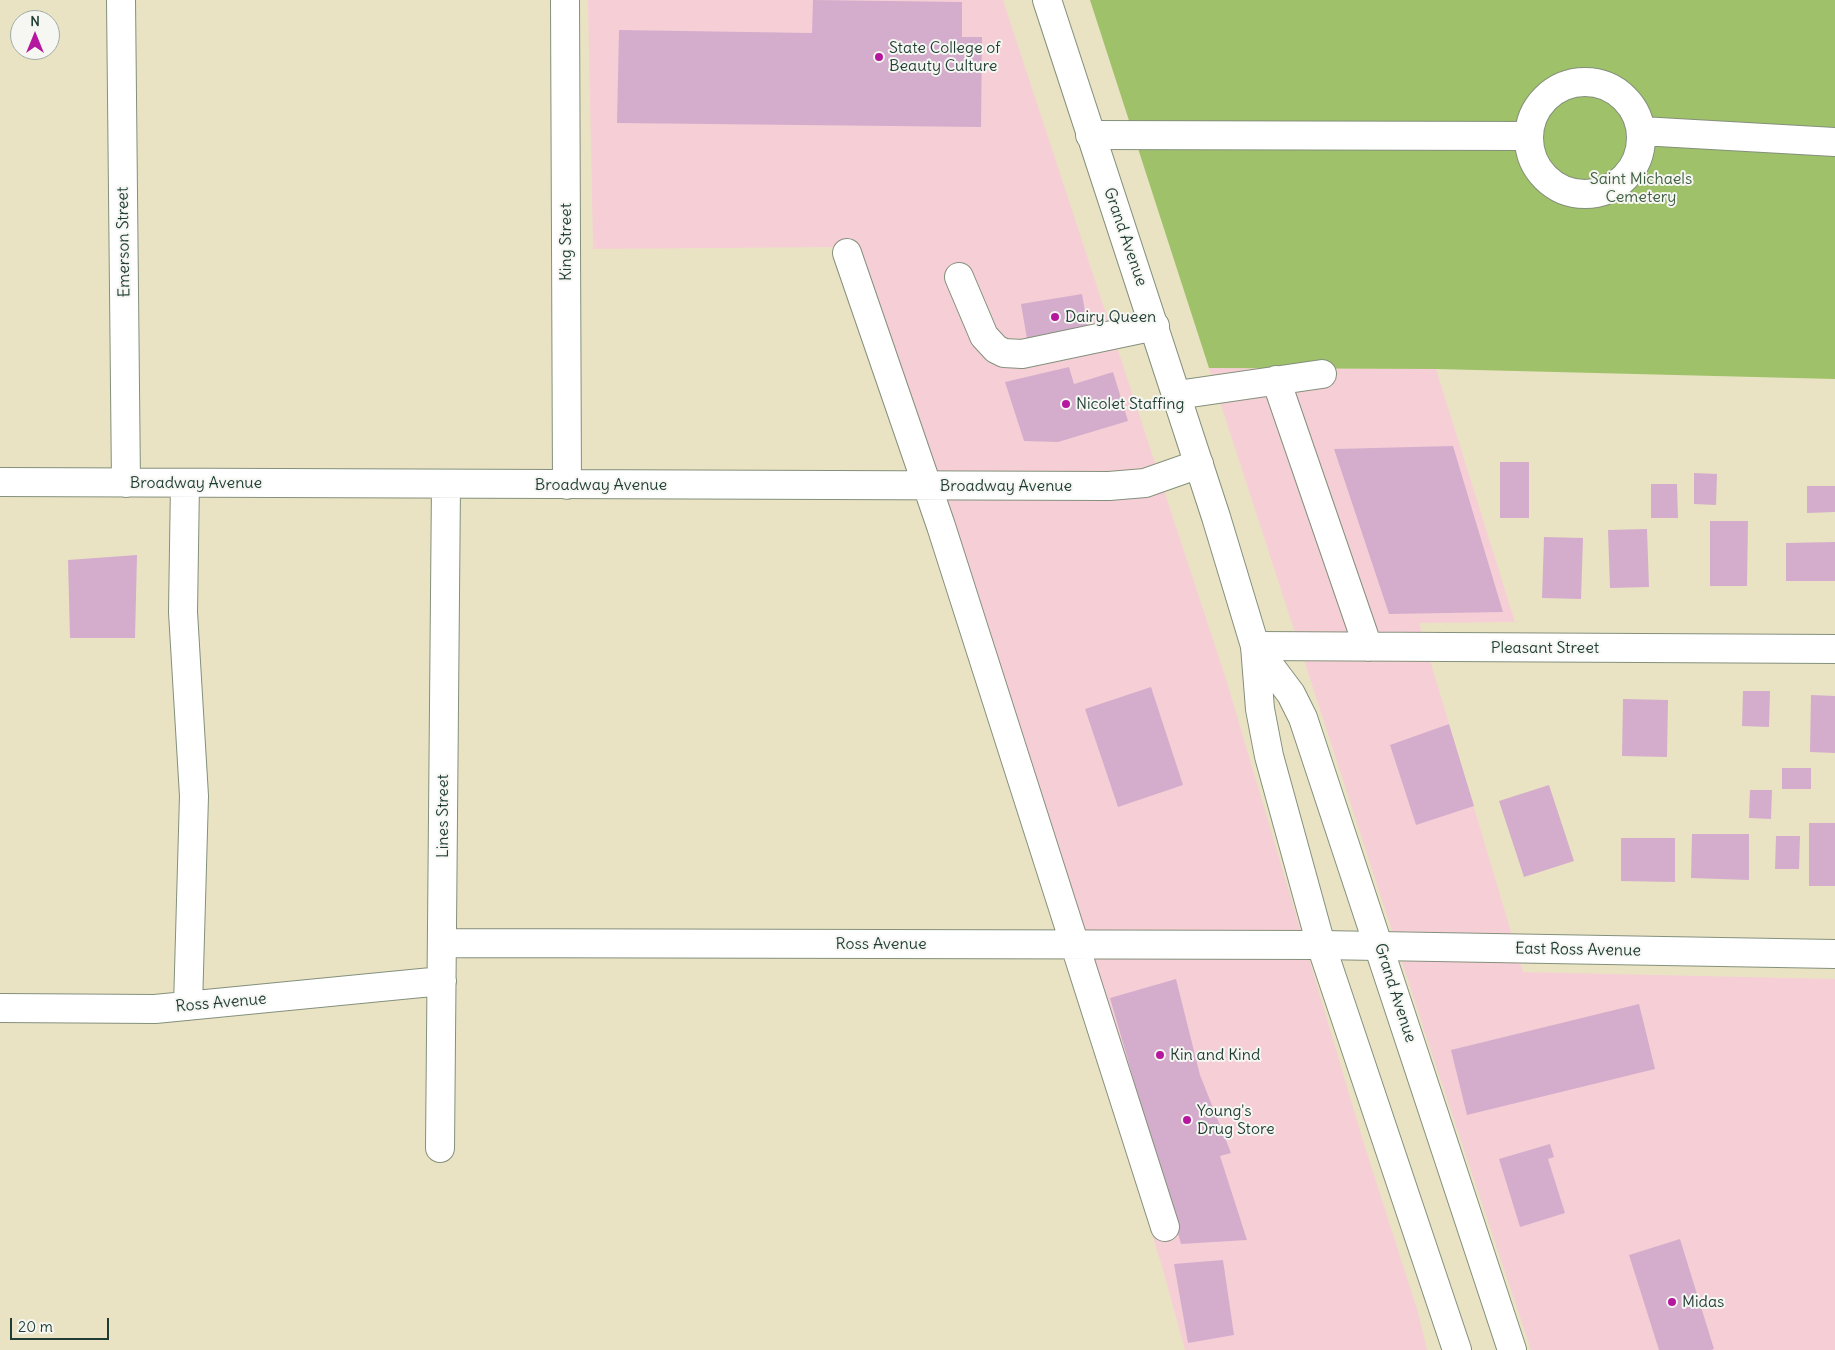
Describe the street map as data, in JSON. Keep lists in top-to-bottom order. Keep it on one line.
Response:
{"streets":{"street":["Grand Avenue","Emerson Street","King Street","Broadway Avenue","Pleasant Street","Lines Street","Ross Avenue","East Ross Avenue"]},"crossings":[["Grand Avenue","Broadway Avenue"],["Grand Avenue","Pleasant Street"],["Grand Avenue","Ross Avenue"],["Grand Avenue","East Ross Avenue"],["Emerson Street","Broadway Avenue"],["King Street","Broadway Avenue"],["Broadway Avenue","Lines Street"],["Lines Street","Ross Avenue"],["Ross Avenue","East Ross Avenue"]],"parks":["Saint Michaels Cemetery"],"places":["State College of Beauty Culture","Dairy Queen","Nicolet Staffing","Kin and Kind","Young's Drug Store","Midas"],"scale_bar":"20 m","north":"top"}
